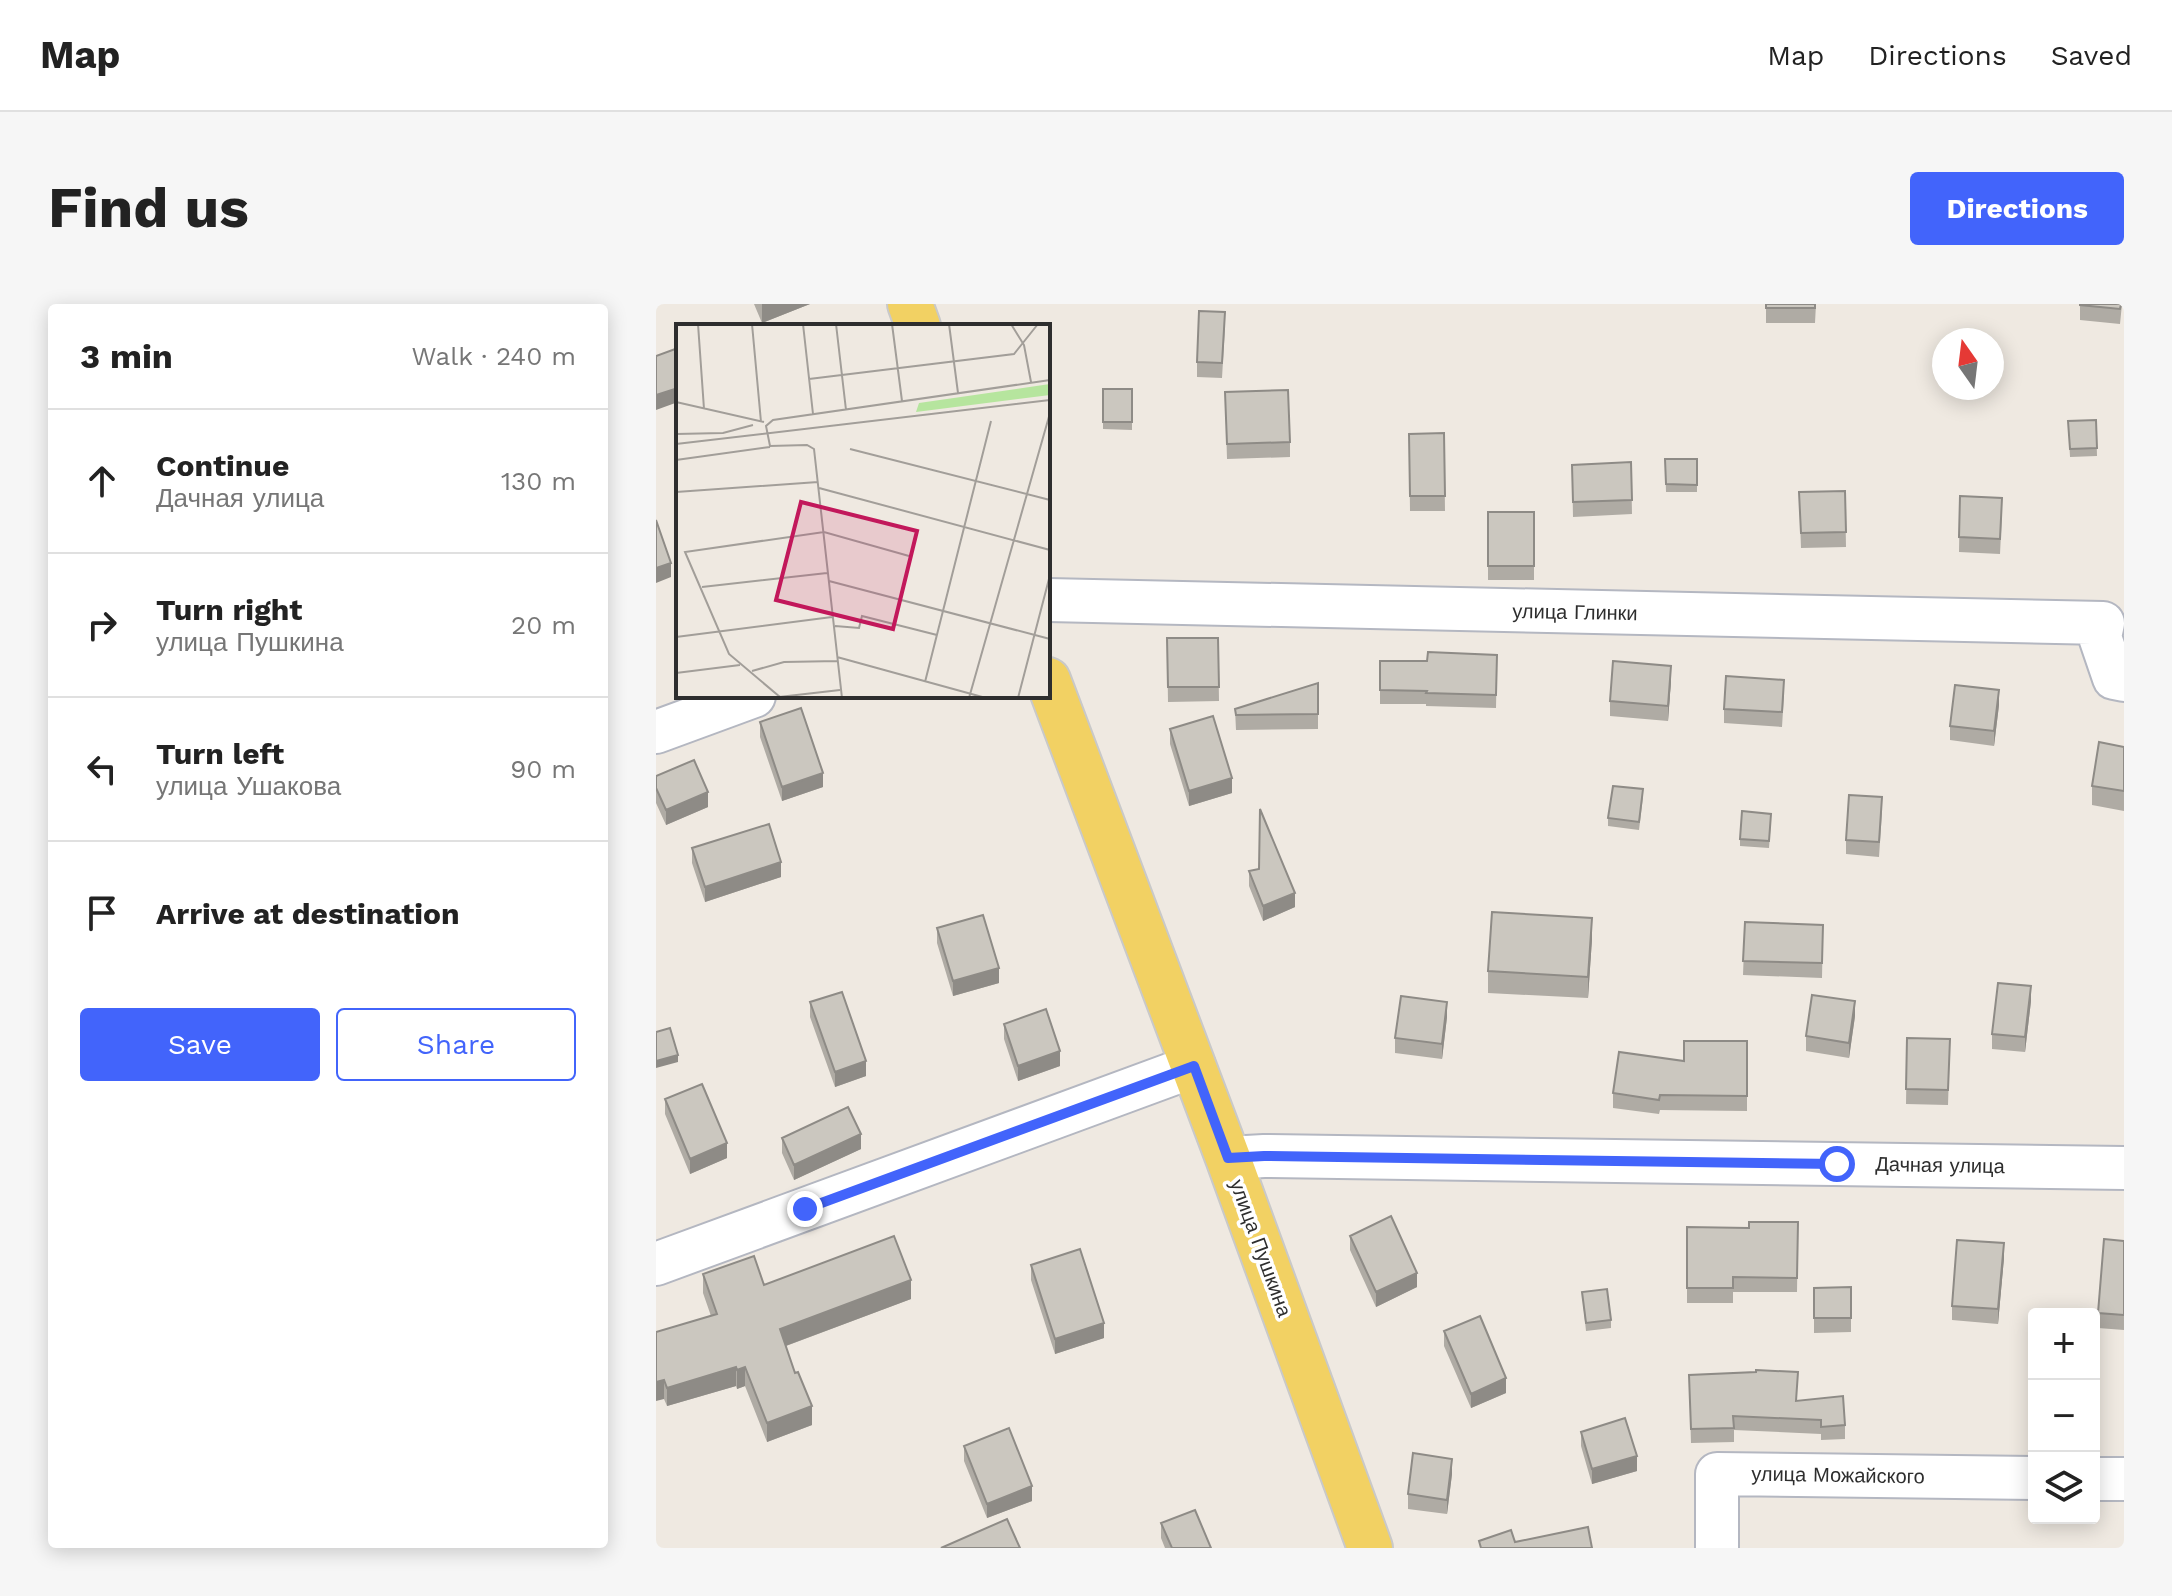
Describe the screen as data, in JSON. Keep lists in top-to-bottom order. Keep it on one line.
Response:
{"streets":{"main road":["улица Пушкина"],"street":["улица Глинки","Дачная улица","улица Можайского"]},"crossings":[["Дачная улица","улица Пушкина"]],"north":"top","page":{"header":"Map","nav":["Map","Directions","Saved"],"buttons":["Directions",["Save","Share"]],"title":"Find us","heading":["3 min","Walk · 240 m"],"list":[["Continue","Дачная улица","130 m"],["Turn right","улица Пушкина","20 m"],["Turn left","улица Ушакова","90 m"],"Arrive at destination"],"map_buttons":["+","−"]}}
